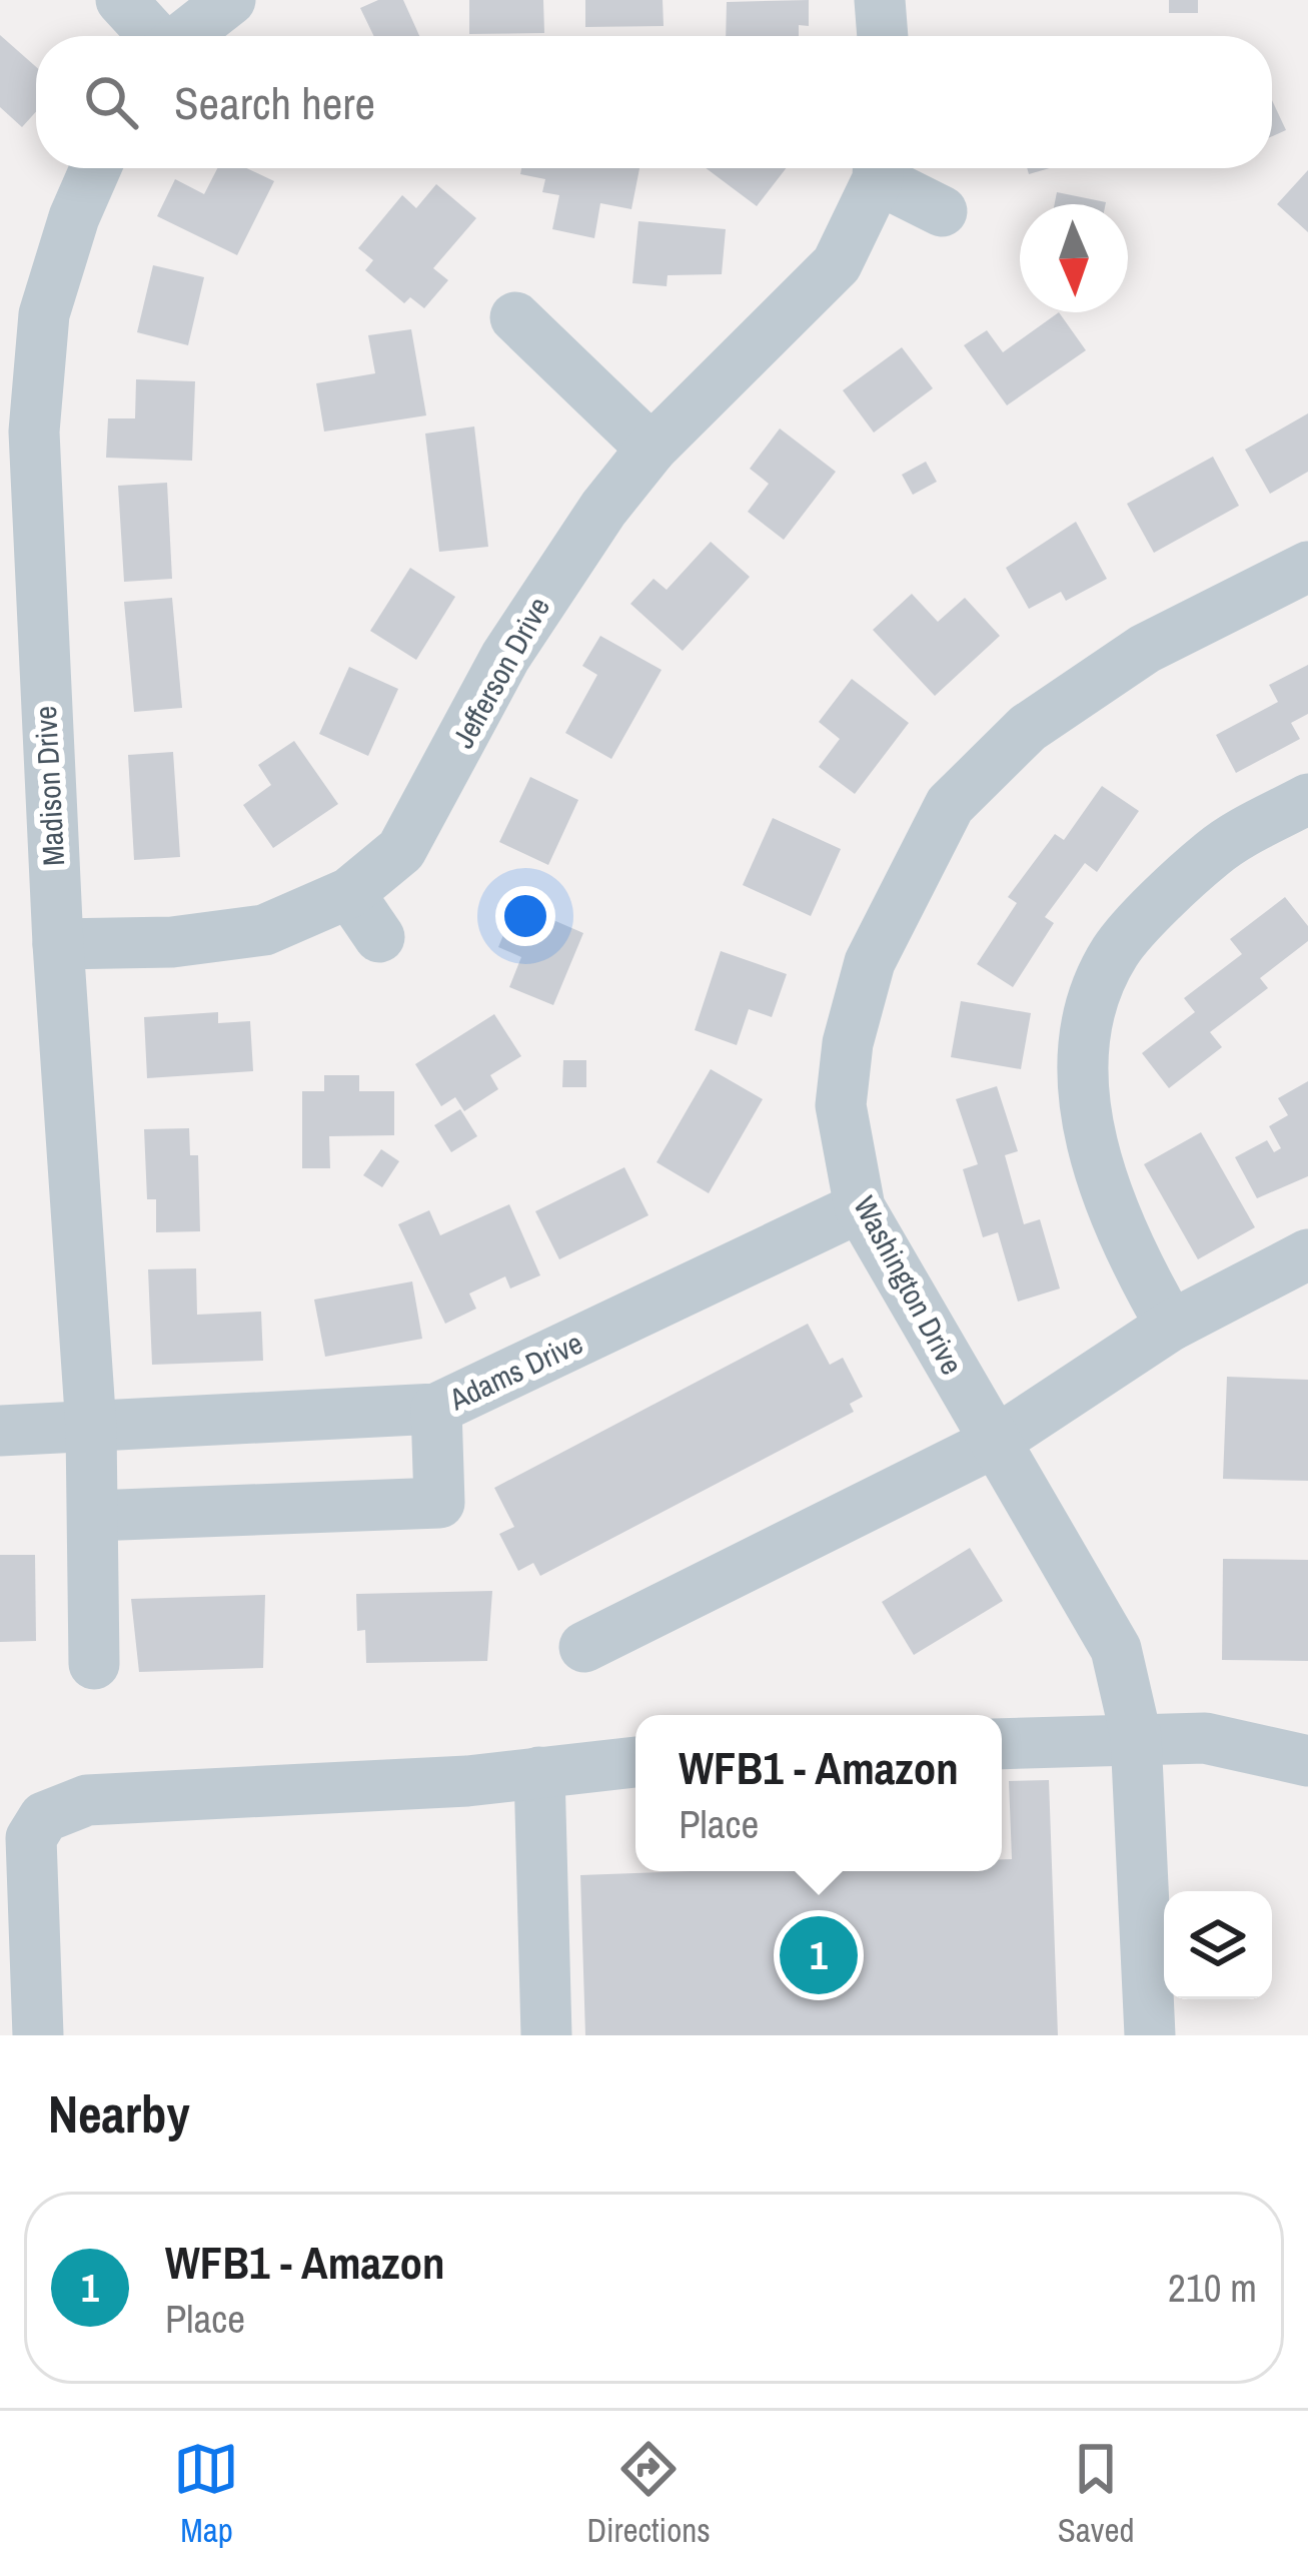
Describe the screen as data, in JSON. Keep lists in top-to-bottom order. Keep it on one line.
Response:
{"streets":{"street":["Jefferson Drive","Madison Drive","Washington Drive","Adams Drive"]},"crossings":[["Jefferson Drive","Madison Drive"],["Madison Drive","Adams Drive"],["Washington Drive","Adams Drive"]],"north":"bottom","page":{"search":"Search here","popup":["WFB1 - Amazon","Place"],"pins":"1","heading":"Nearby","list":[{"mark":"1","name":"WFB1 - Amazon","note":"Place","value":"210 m"}],"nav":["Map","Directions","Saved"]}}
